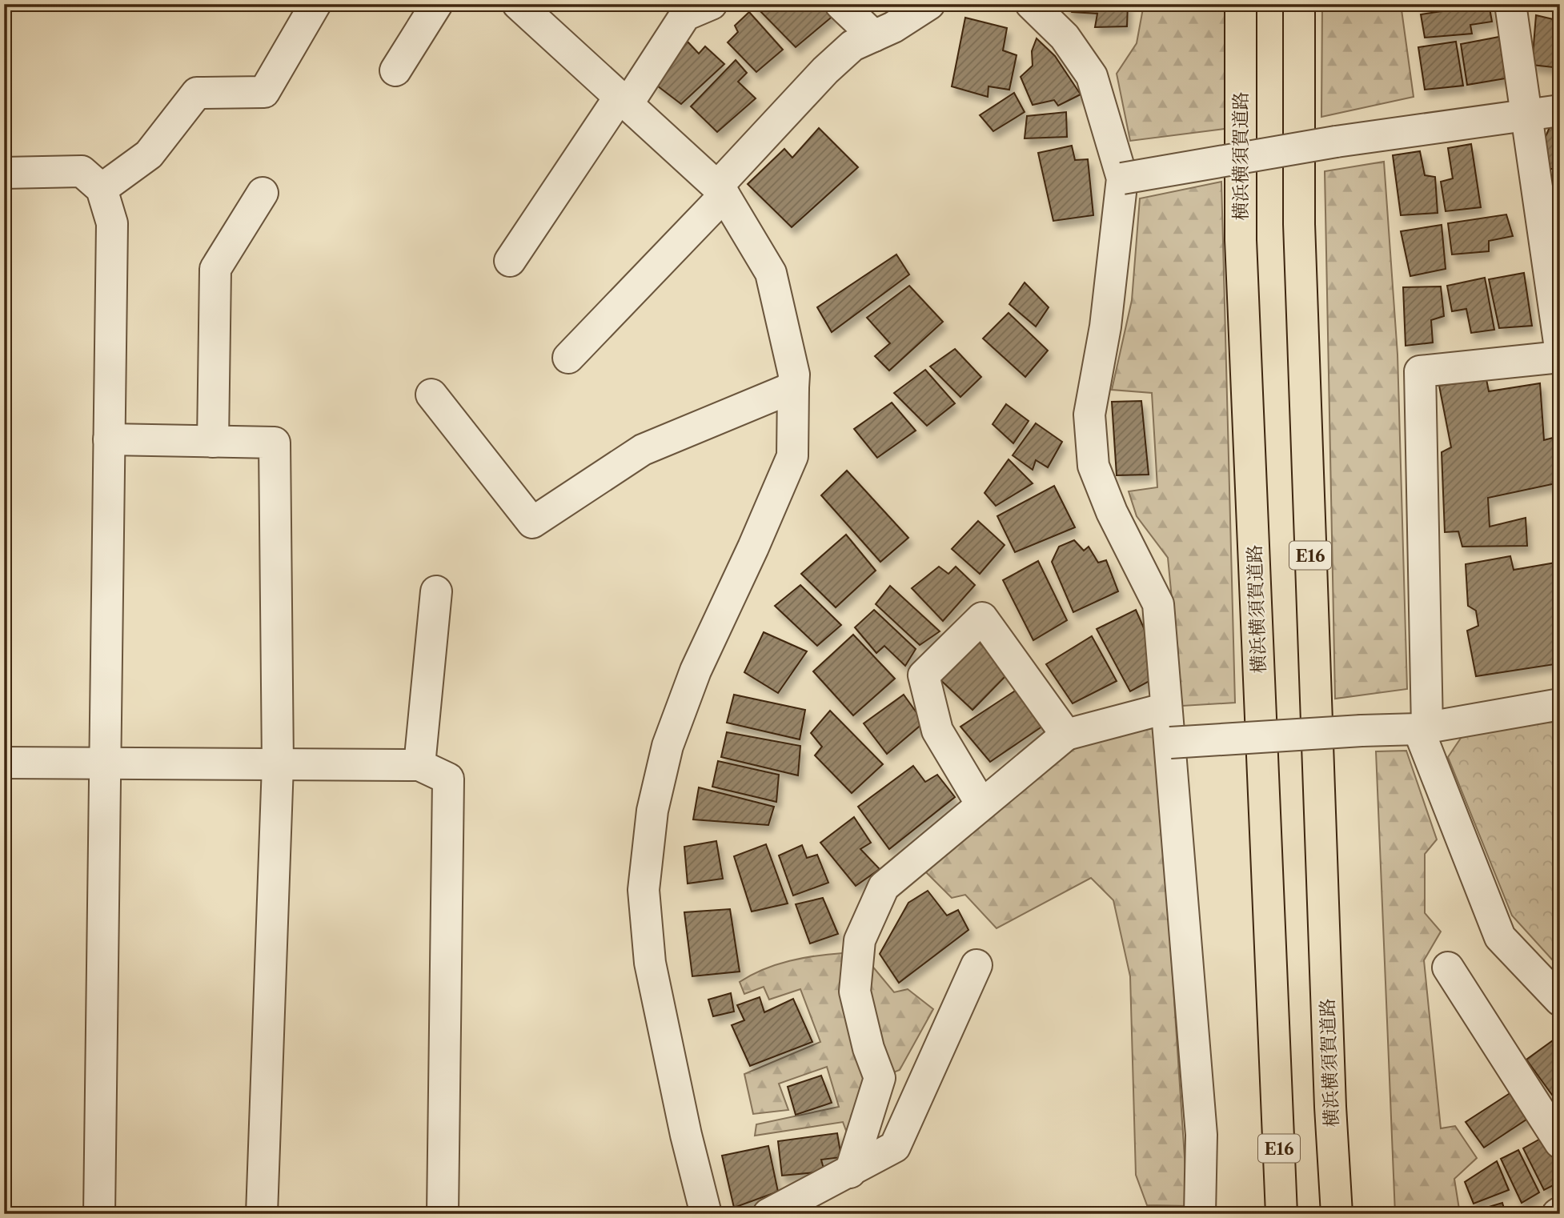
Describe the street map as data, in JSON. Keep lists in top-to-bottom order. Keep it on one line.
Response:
{"streets":{"highway":["横浜横須賀道路","E16"]}}
